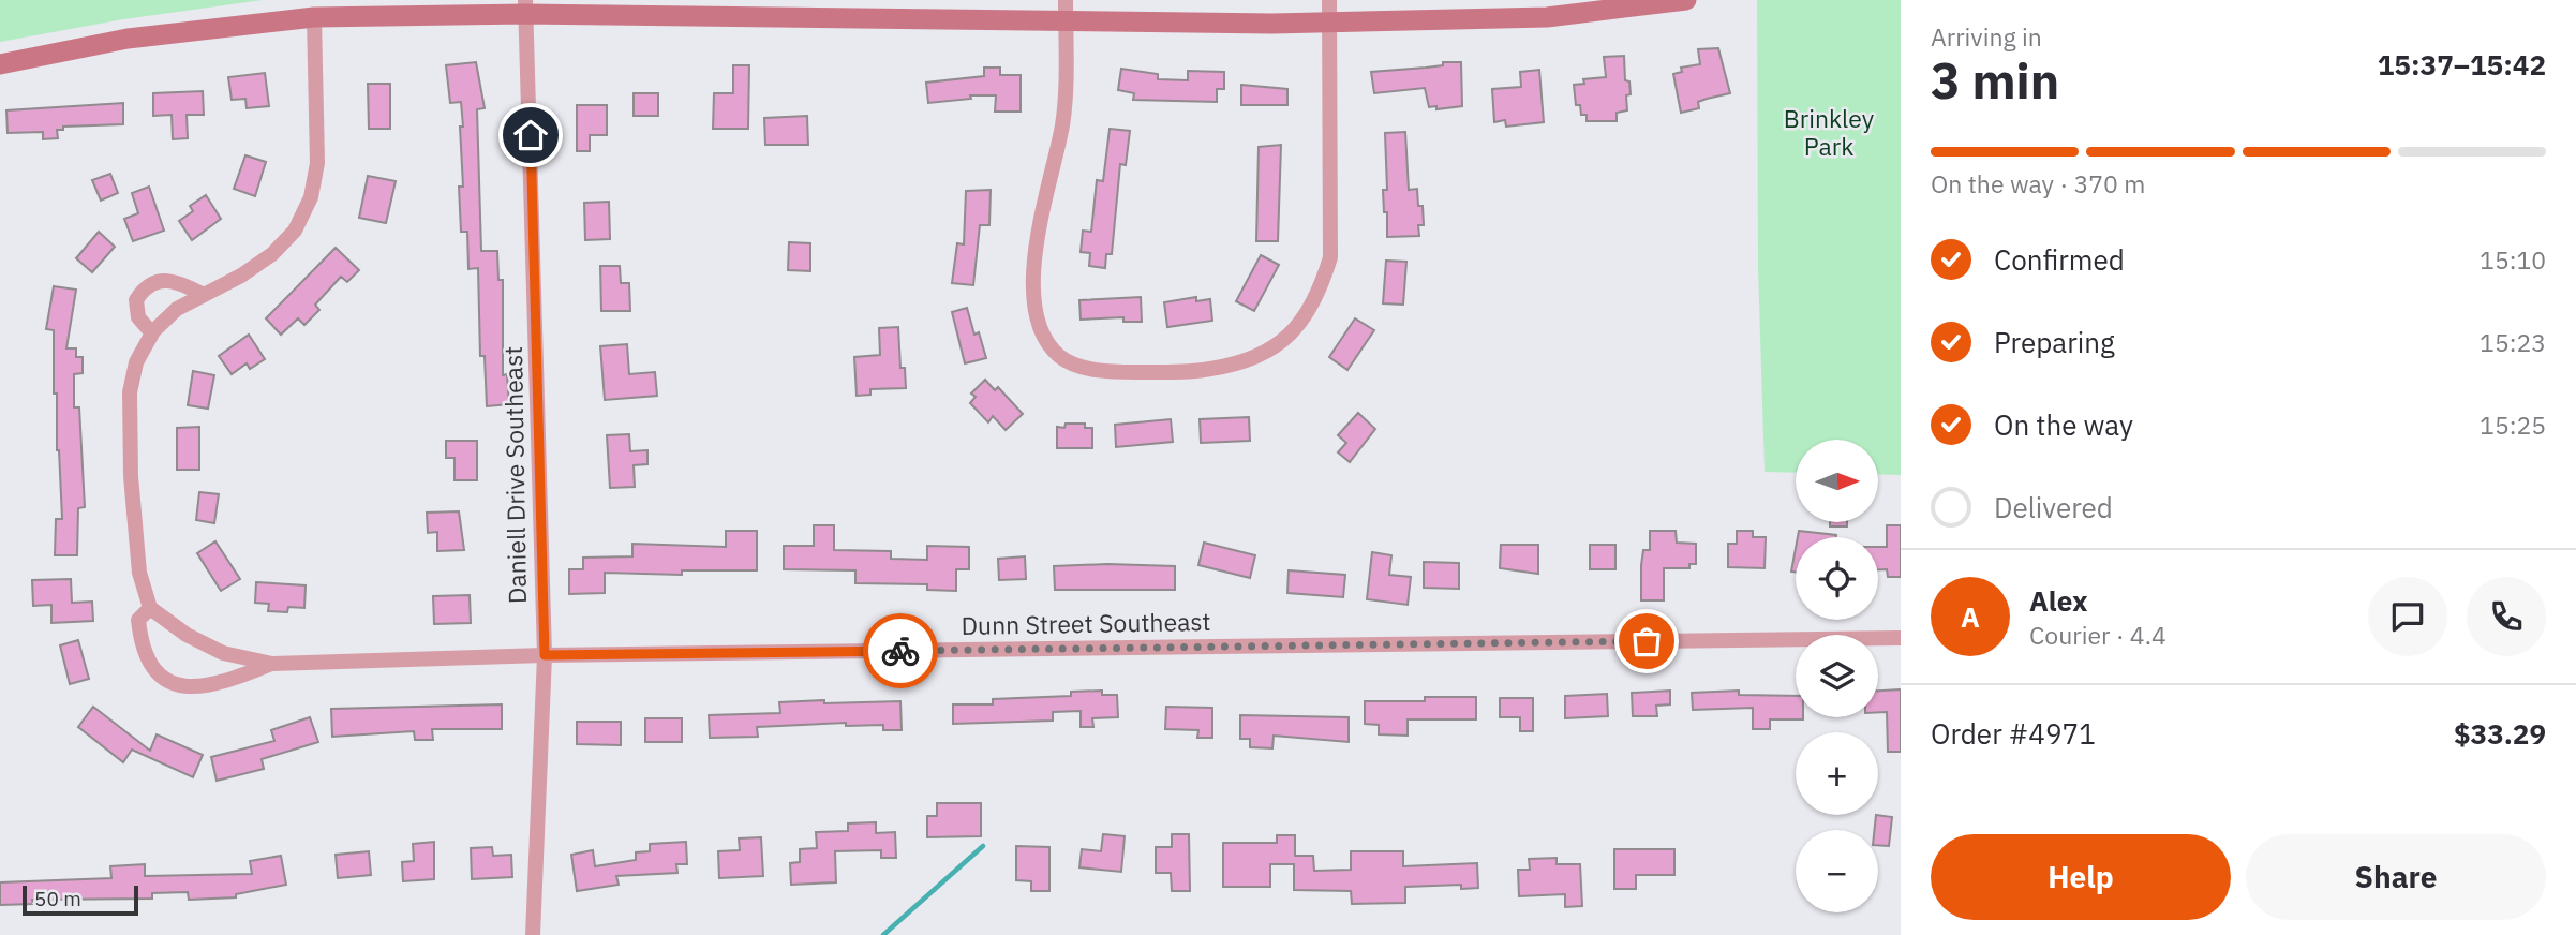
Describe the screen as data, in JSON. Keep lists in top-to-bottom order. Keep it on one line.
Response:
{"streets":{"street":["Daniell Drive Southeast","Dunn Street Southeast"]},"crossings":[["Daniell Drive Southeast","Dunn Street Southeast"]],"parks":["Brinkley Park"],"scale_bar":"50 m","north":"right","page":{"heading":["3 min","Arriving in","15:37–15:42"],"panel":["Alex","Courier · 4.4","Order #4971","$33.29"],"bar":"On the way · 370 m","list":[["Confirmed","15:10"],["Preparing","15:23"],["On the way","15:25"],"Delivered"],"map_buttons":["+","−"],"round":"A","buttons":["Help","Share"],"scale":"50 m"}}
